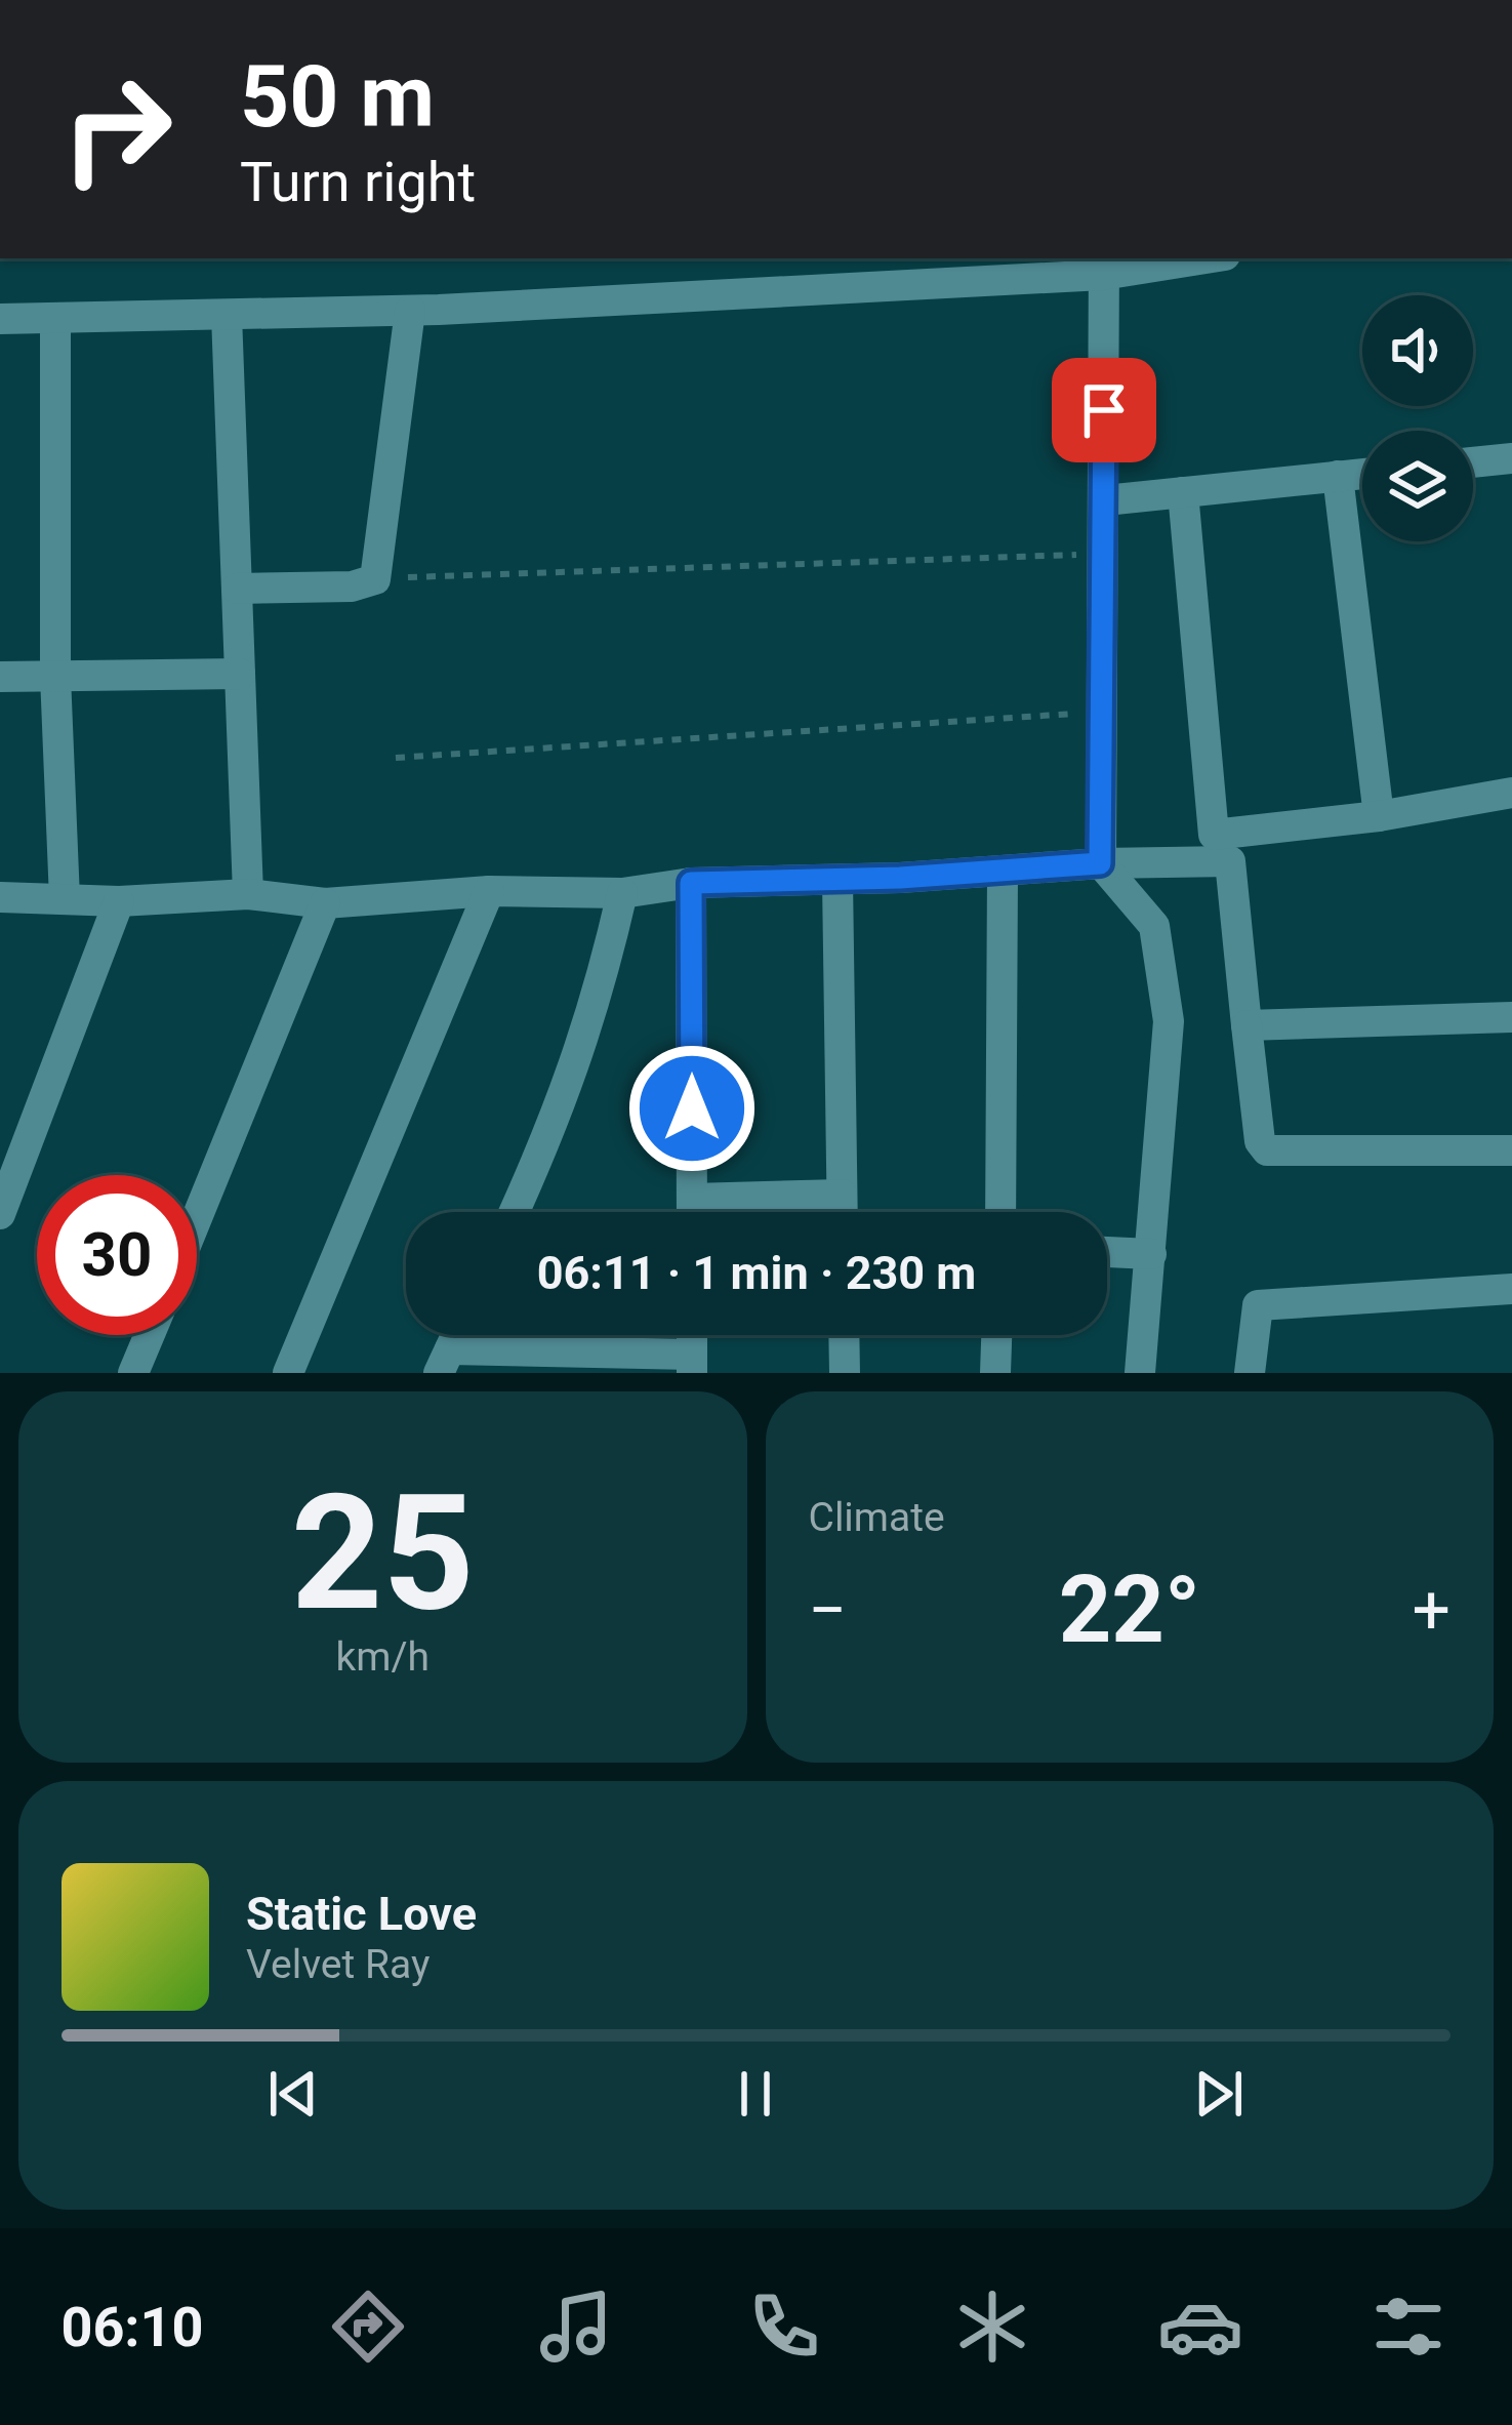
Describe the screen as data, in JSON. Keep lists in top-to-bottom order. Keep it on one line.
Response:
{"page":{"turn":["50 m","Turn right"],"limit":"30","trip":"06:11 · 1 min · 230 m","tile":[["25","km/h"],"Climate"],"heat":["−","22°","+"],"song":["Static Love","Velvet Ray"],"tabs":"06:10"}}
